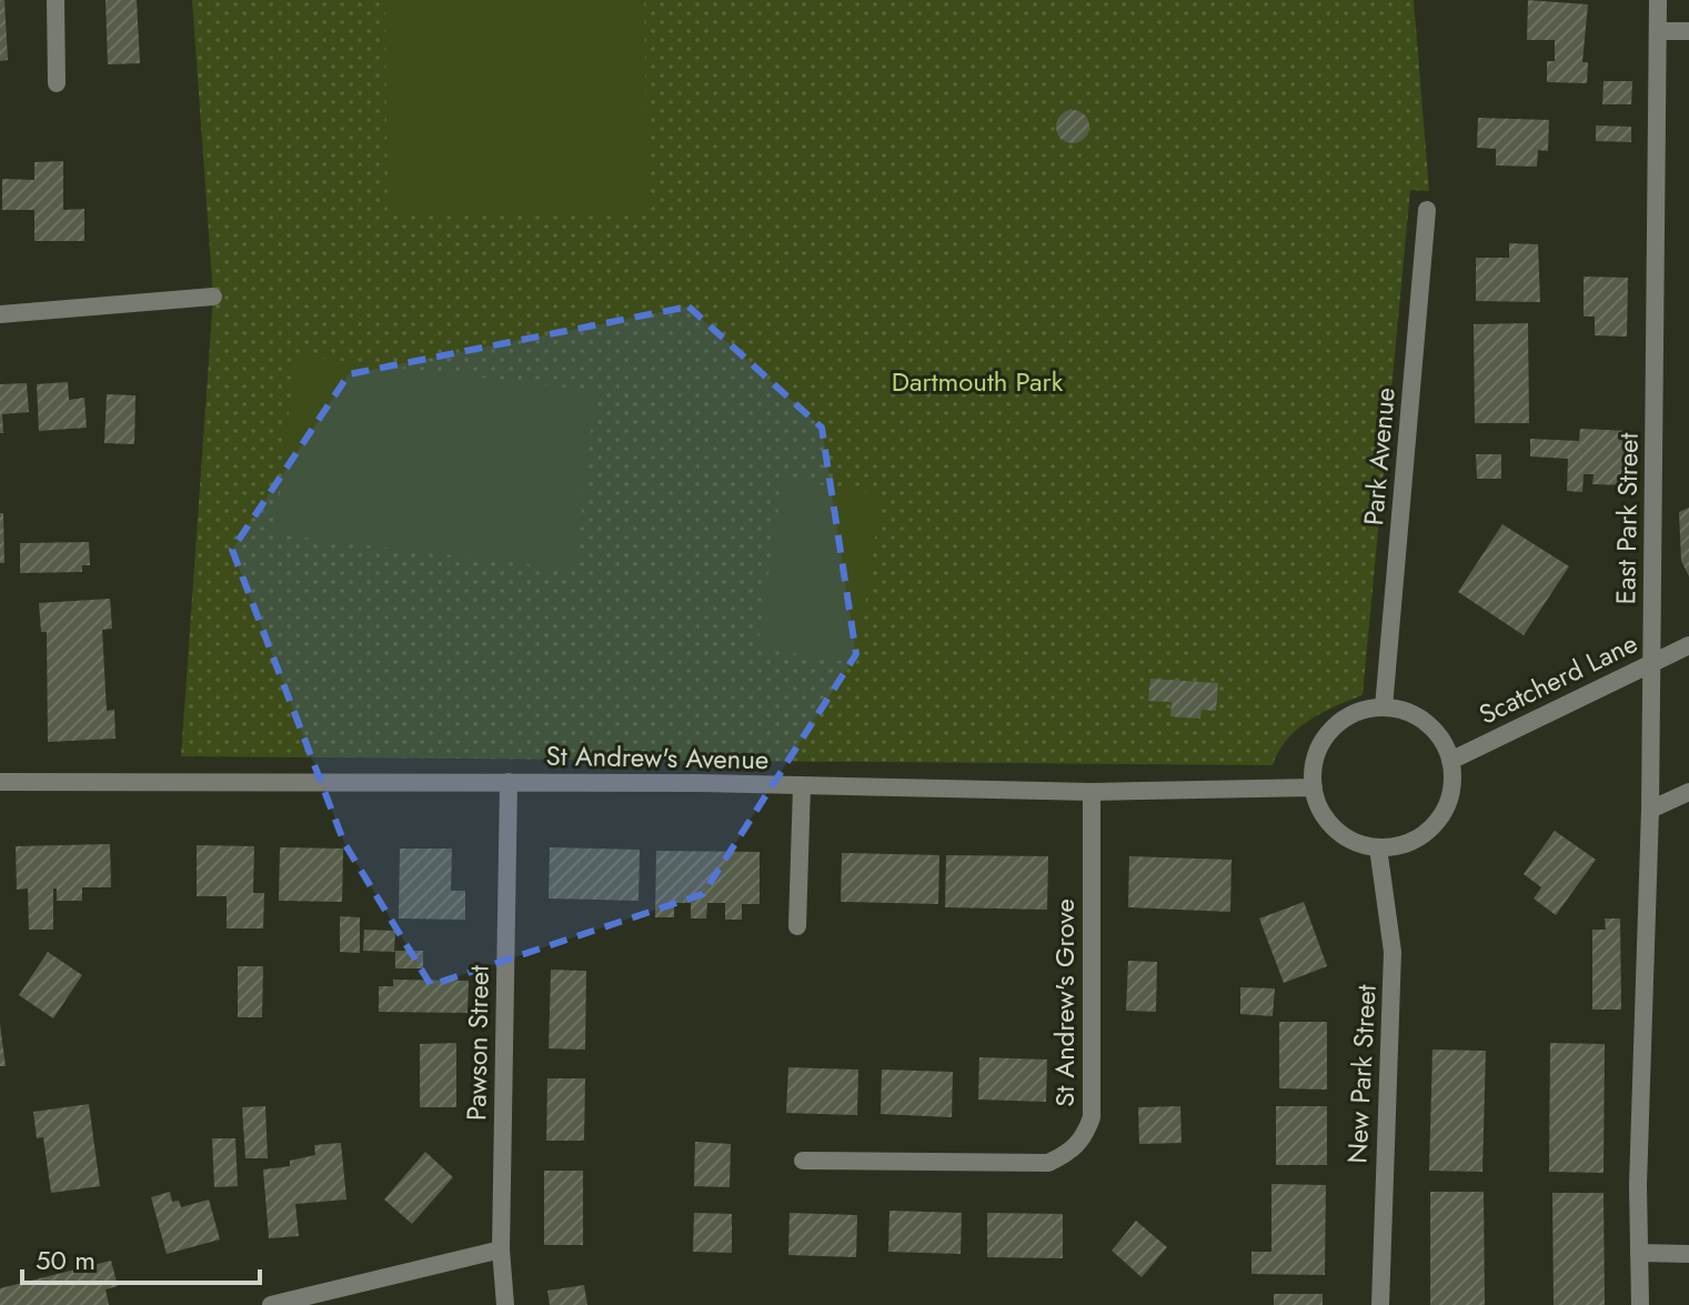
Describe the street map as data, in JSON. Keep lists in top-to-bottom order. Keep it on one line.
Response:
{"streets":{"street":["Park Avenue","East Park Street","Scatcherd Lane","St Andrew's Avenue","St Andrew's Grove","Pawson Street","New Park Street"]},"crossings":[["Park Avenue","Scatcherd Lane"],["Park Avenue","St Andrew's Avenue"],["Park Avenue","New Park Street"],["East Park Street","Scatcherd Lane"],["Scatcherd Lane","St Andrew's Avenue"],["Scatcherd Lane","New Park Street"],["St Andrew's Avenue","St Andrew's Grove"],["St Andrew's Avenue","Pawson Street"],["St Andrew's Avenue","New Park Street"]],"parks":["Dartmouth Park"],"scale_bar":"50 m"}
